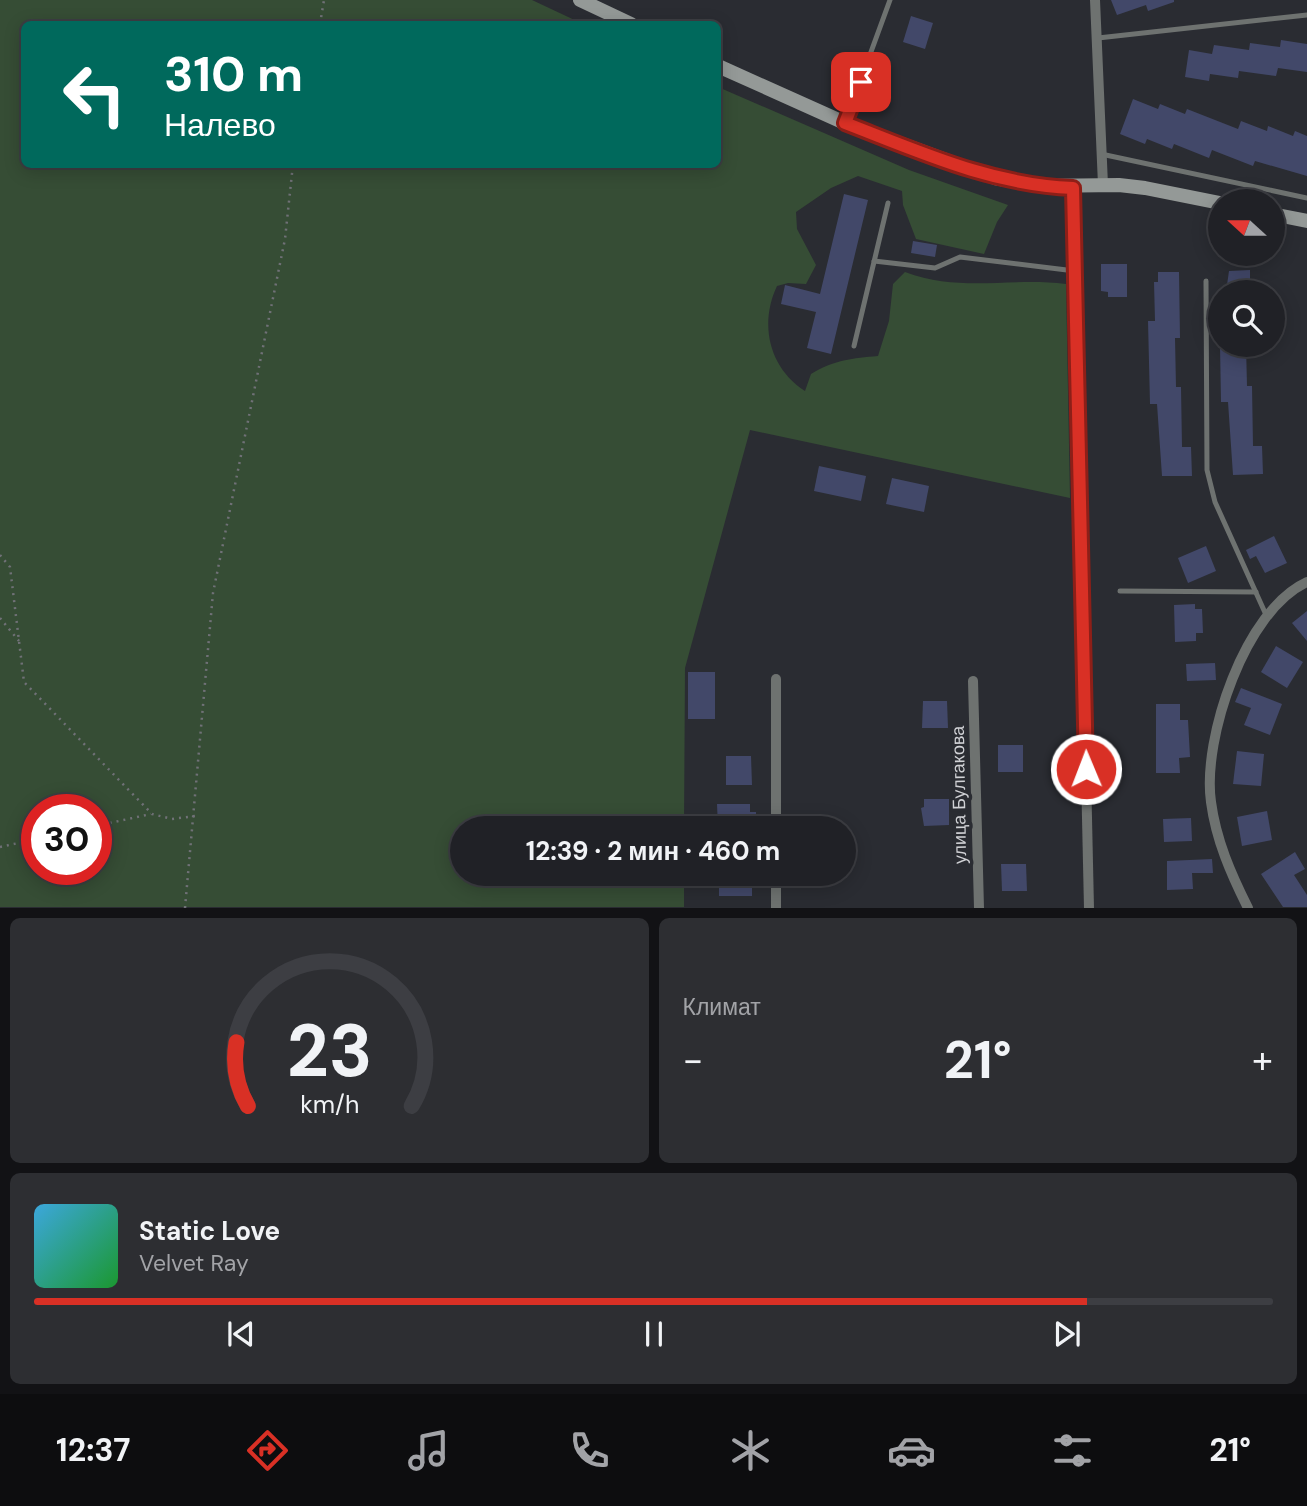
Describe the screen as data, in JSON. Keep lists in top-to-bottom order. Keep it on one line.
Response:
{"streets":{"street":["улица Булгакова"]},"north":"left","page":{"turn":["310 m","Налево"],"limit":"30","trip":"12:39 · 2 мин · 460 m","tile":"Климат","heat":["−","21°","+"],"song":["Static Love","Velvet Ray"],"tabs":["12:37","21°"],"gauge":["23","km/h"]}}
